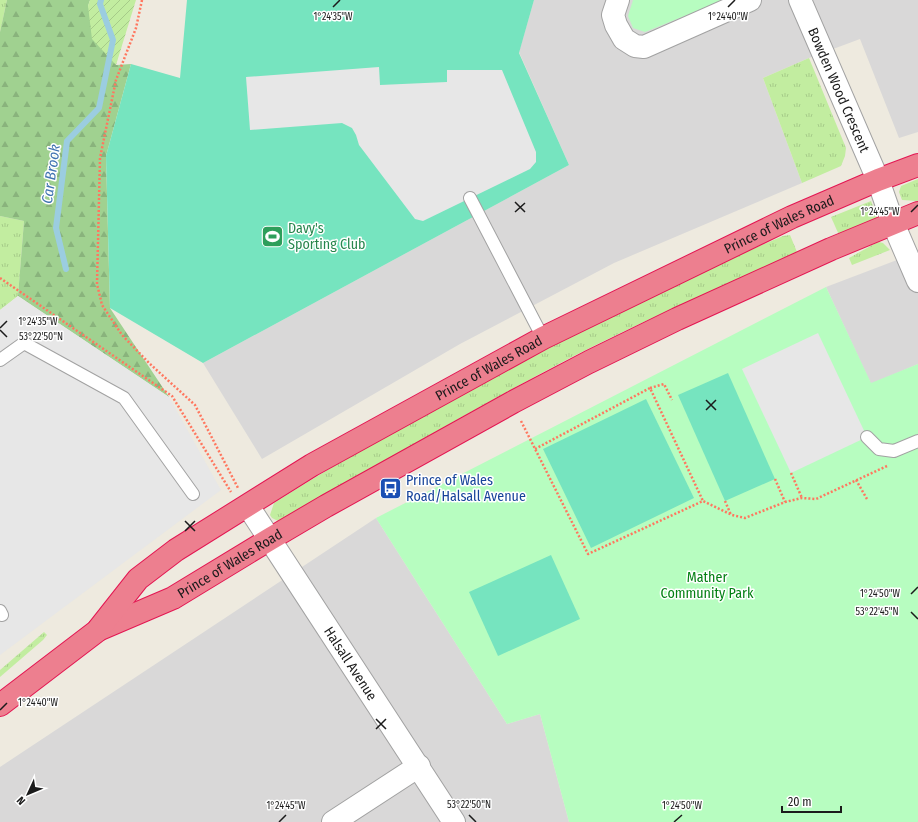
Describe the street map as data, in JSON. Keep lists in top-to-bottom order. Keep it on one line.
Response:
{"streets":{"highway":["Prince of Wales Road"],"street":["Bowden Wood Crescent","Halsall Avenue"]},"crossings":[["Bowden Wood Crescent","Prince of Wales Road"],["Prince of Wales Road","Halsall Avenue"]],"water":["Car Brook"],"parks":["Mather Community Park"],"places":{"sports":["Davy's Sporting Club"],"bus stop":["Prince of Wales Road/Halsall Avenue"]},"scale_bar":"20 m","north":"bottom left","coordinates":["1°24'35\"W","1°24'40\"W","1°24'45\"W","53°22'50\"N","1°24'50\"W","53°22'45\"N"]}
